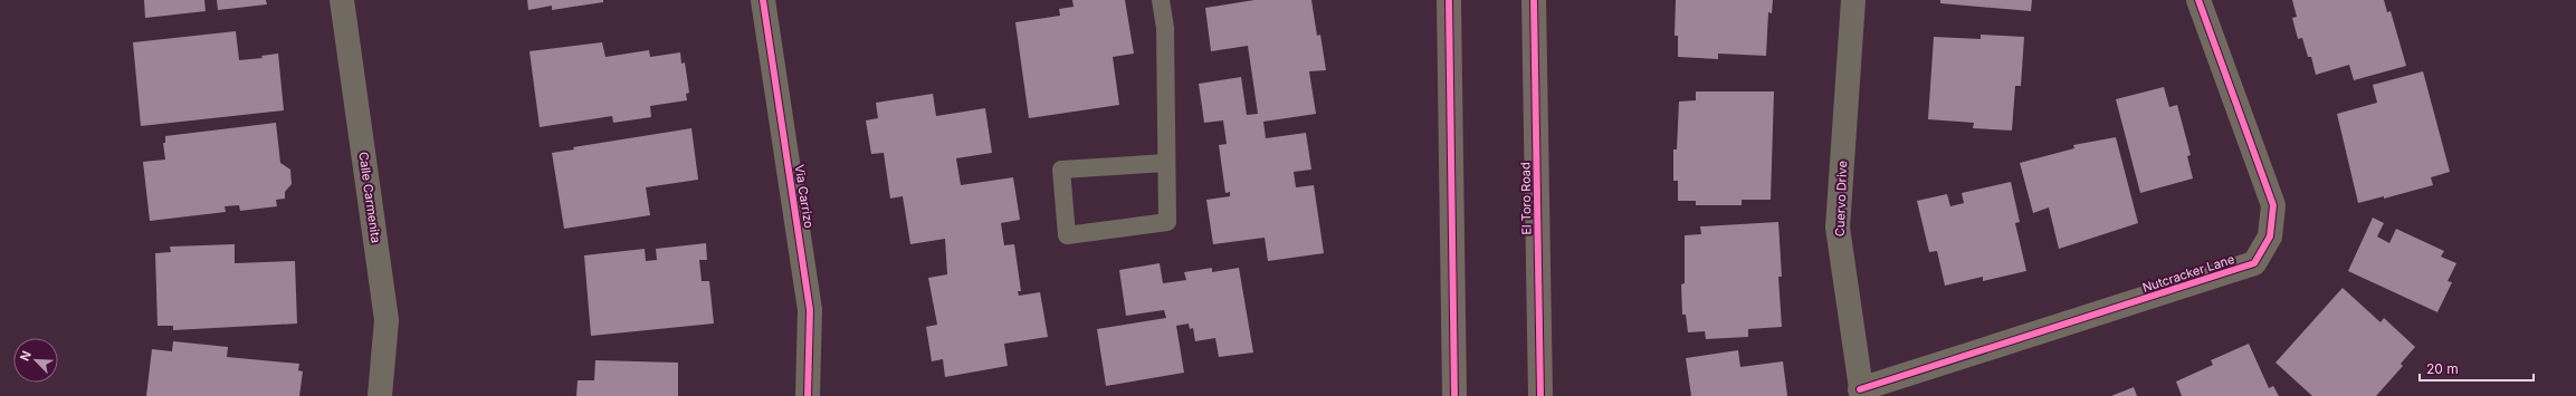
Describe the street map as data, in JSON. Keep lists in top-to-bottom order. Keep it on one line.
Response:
{"streets":{"main road":["El Toro Road"],"street":["Via Carrizo","Calle Carmenita","Cuervo Drive","Nutcracker Lane"]},"crossings":[["Cuervo Drive","Nutcracker Lane"]],"scale_bar":"20 m","north":"top left"}
